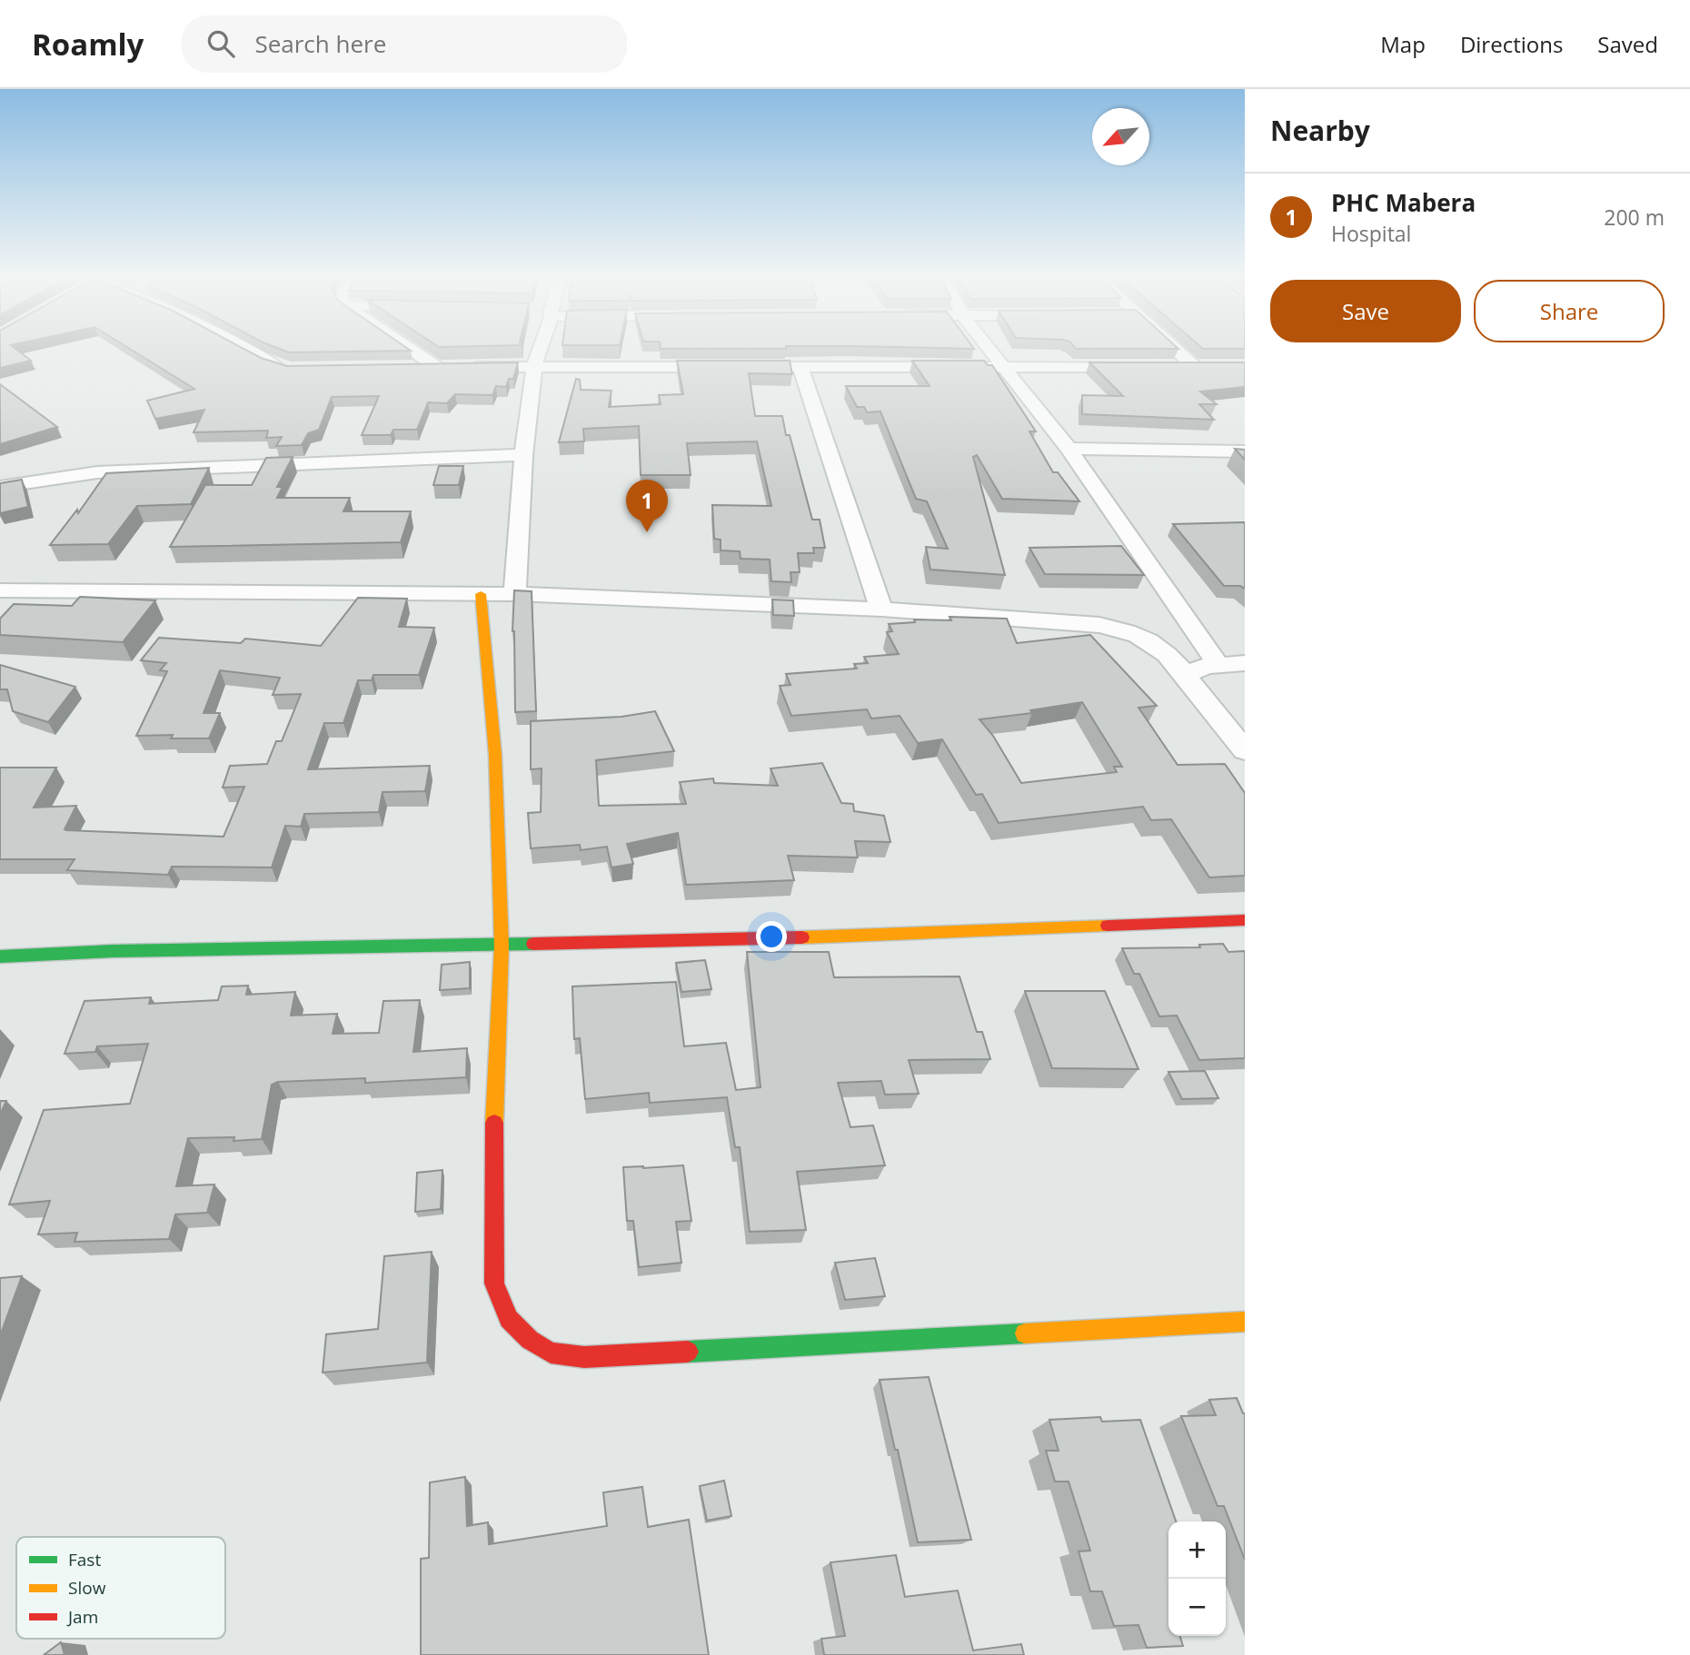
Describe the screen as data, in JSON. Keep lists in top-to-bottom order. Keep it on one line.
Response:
{"legend":["Fast","Slow","Jam"],"north":"bottom left","page":{"header":"Roamly","search":"Search here","nav":["Map","Directions","Saved"],"heading":"Nearby","list":[{"mark":"1","name":"PHC Mabera","note":"Hospital","value":"200 m"}],"buttons":["Save","Share"],"pins":"1","map_buttons":["+","−"]}}
